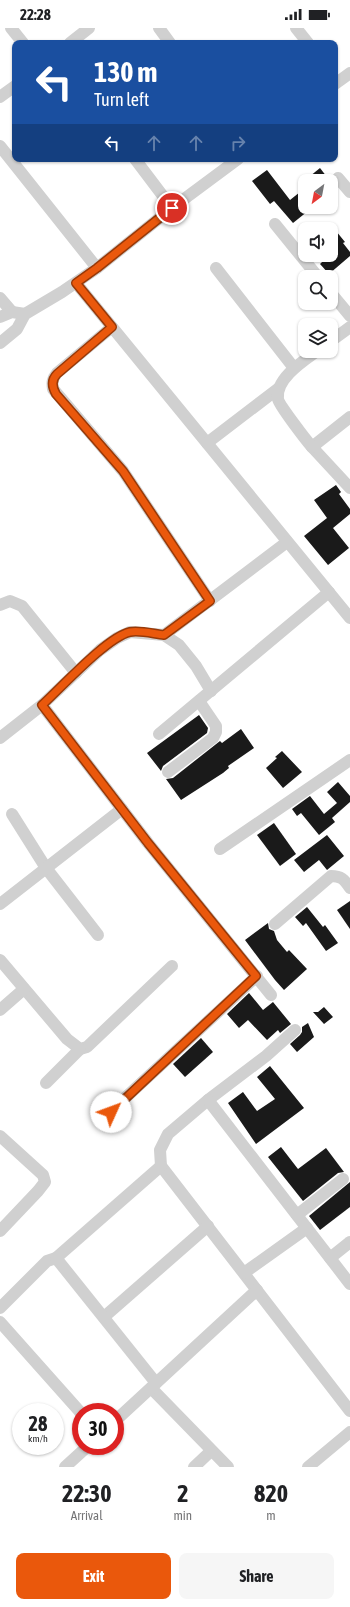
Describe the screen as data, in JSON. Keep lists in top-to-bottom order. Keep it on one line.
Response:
{"north":"bottom left","page":{"status":"22:28","turn":["130 m","Turn left"],"speed":"28 km/h","limit":"30","eta":["22:30","Arrival","2","min","820","m"],"buttons":["Exit","Share"]}}
